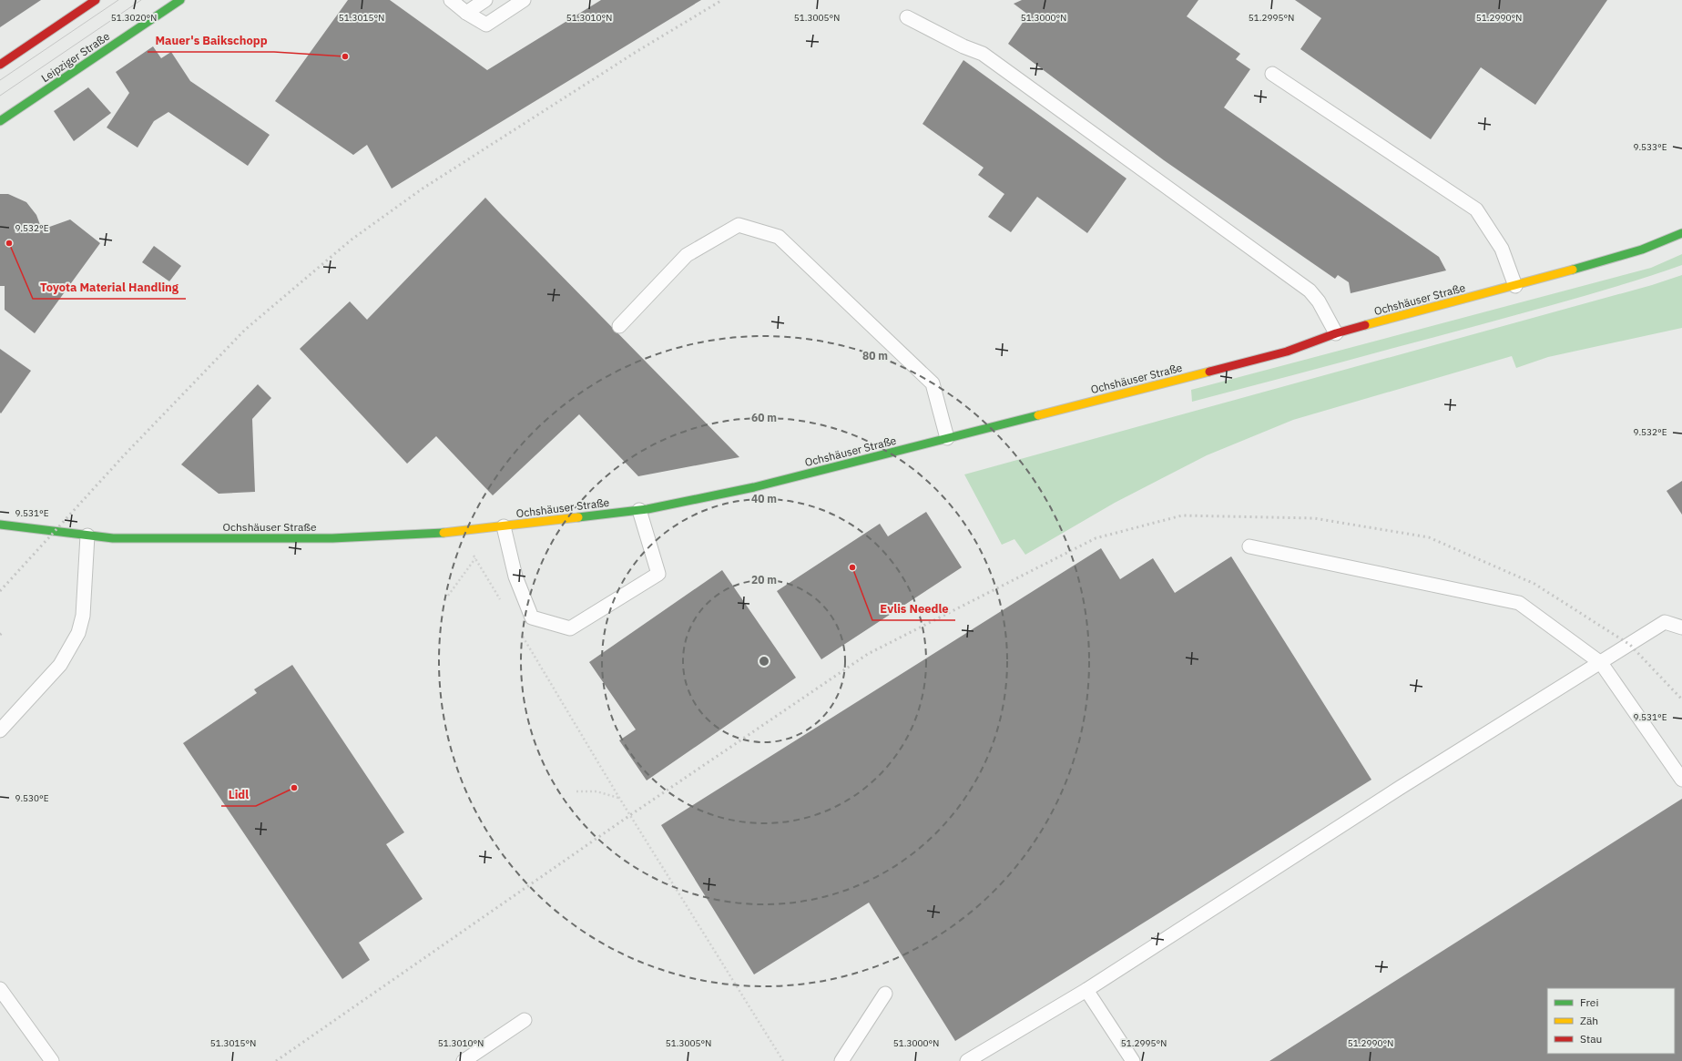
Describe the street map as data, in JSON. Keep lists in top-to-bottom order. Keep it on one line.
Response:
{"streets":{"street":["Leipziger Straße","Ochshäuser Straße"]},"places":["Mauer's Baikschopp","Toyota Material Handling","Evlis Needle","Lidl"],"legend":["Frei","Zäh","Stau"],"coordinates":["51.3020°N","51.3015°N","51.3010°N","51.3005°N","51.3000°N","51.2995°N","51.2990°N","9.533°E","9.532°E","9.531°E","9.530°E"],"rings":["80 m","60 m","40 m","20 m"]}
